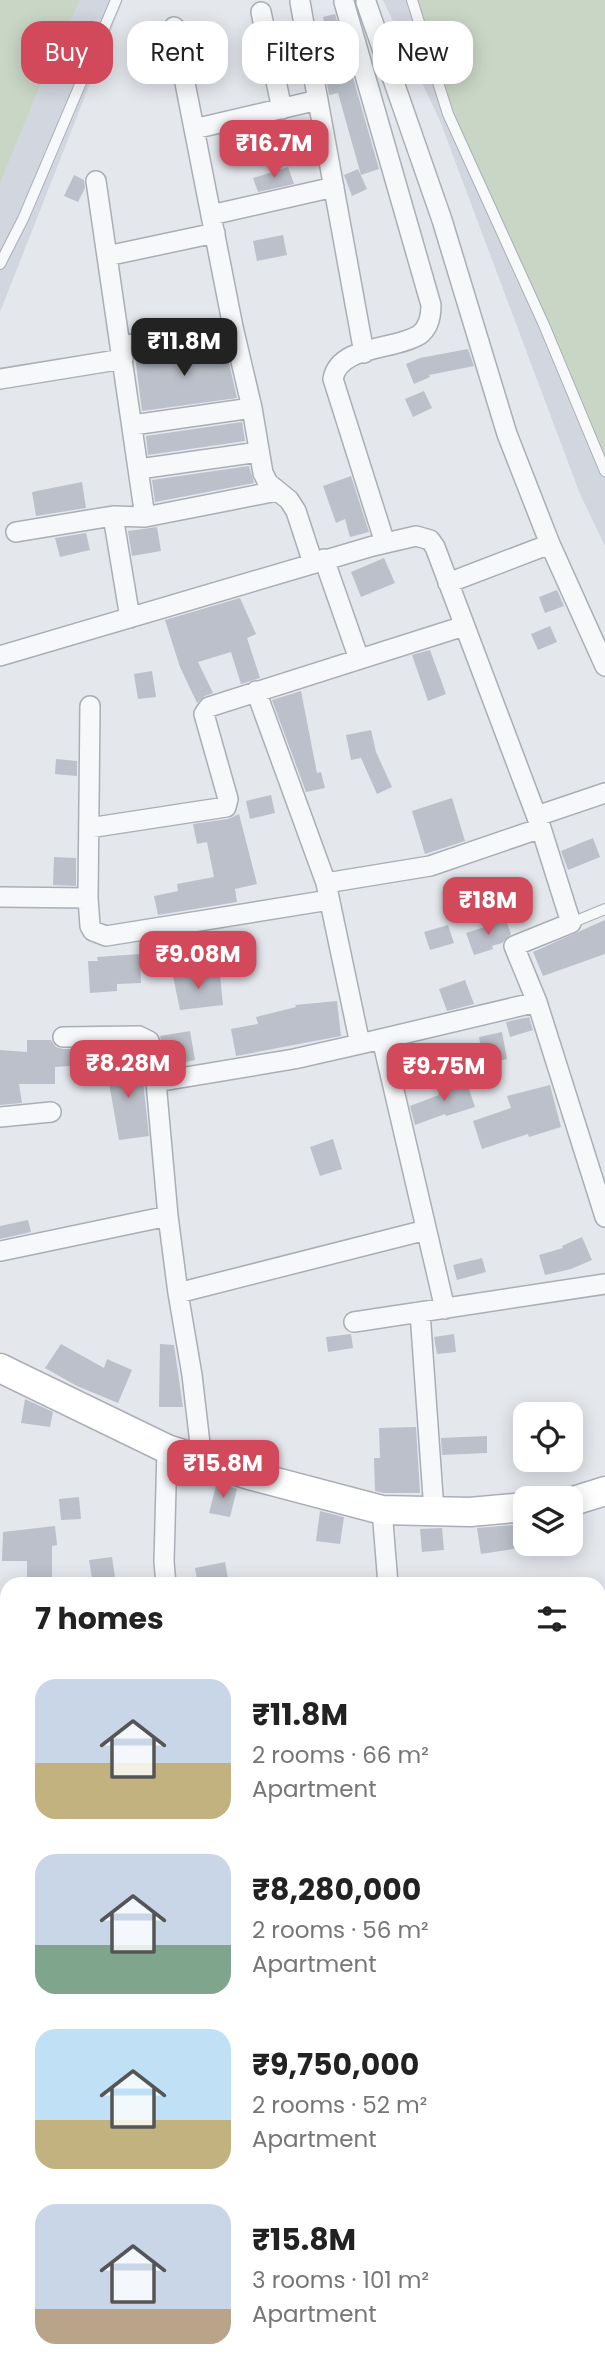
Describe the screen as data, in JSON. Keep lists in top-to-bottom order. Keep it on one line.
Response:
{"page":{"chip":["Buy","Rent","Filters","New"],"price":["₹16.7M","₹11.8M","₹18M","₹9.08M","₹8.28M","₹9.75M","₹15.8M"],"heading":"7 homes","list":[{"name":"₹11.8M","note":"2 rooms · 66 m² · Apartment"},{"name":"₹8,280,000","note":"2 rooms · 56 m² · Apartment"},{"name":"₹9,750,000","note":"2 rooms · 52 m² · Apartment"},{"name":"₹15.8M","note":"3 rooms · 101 m² · Apartment"}]}}
